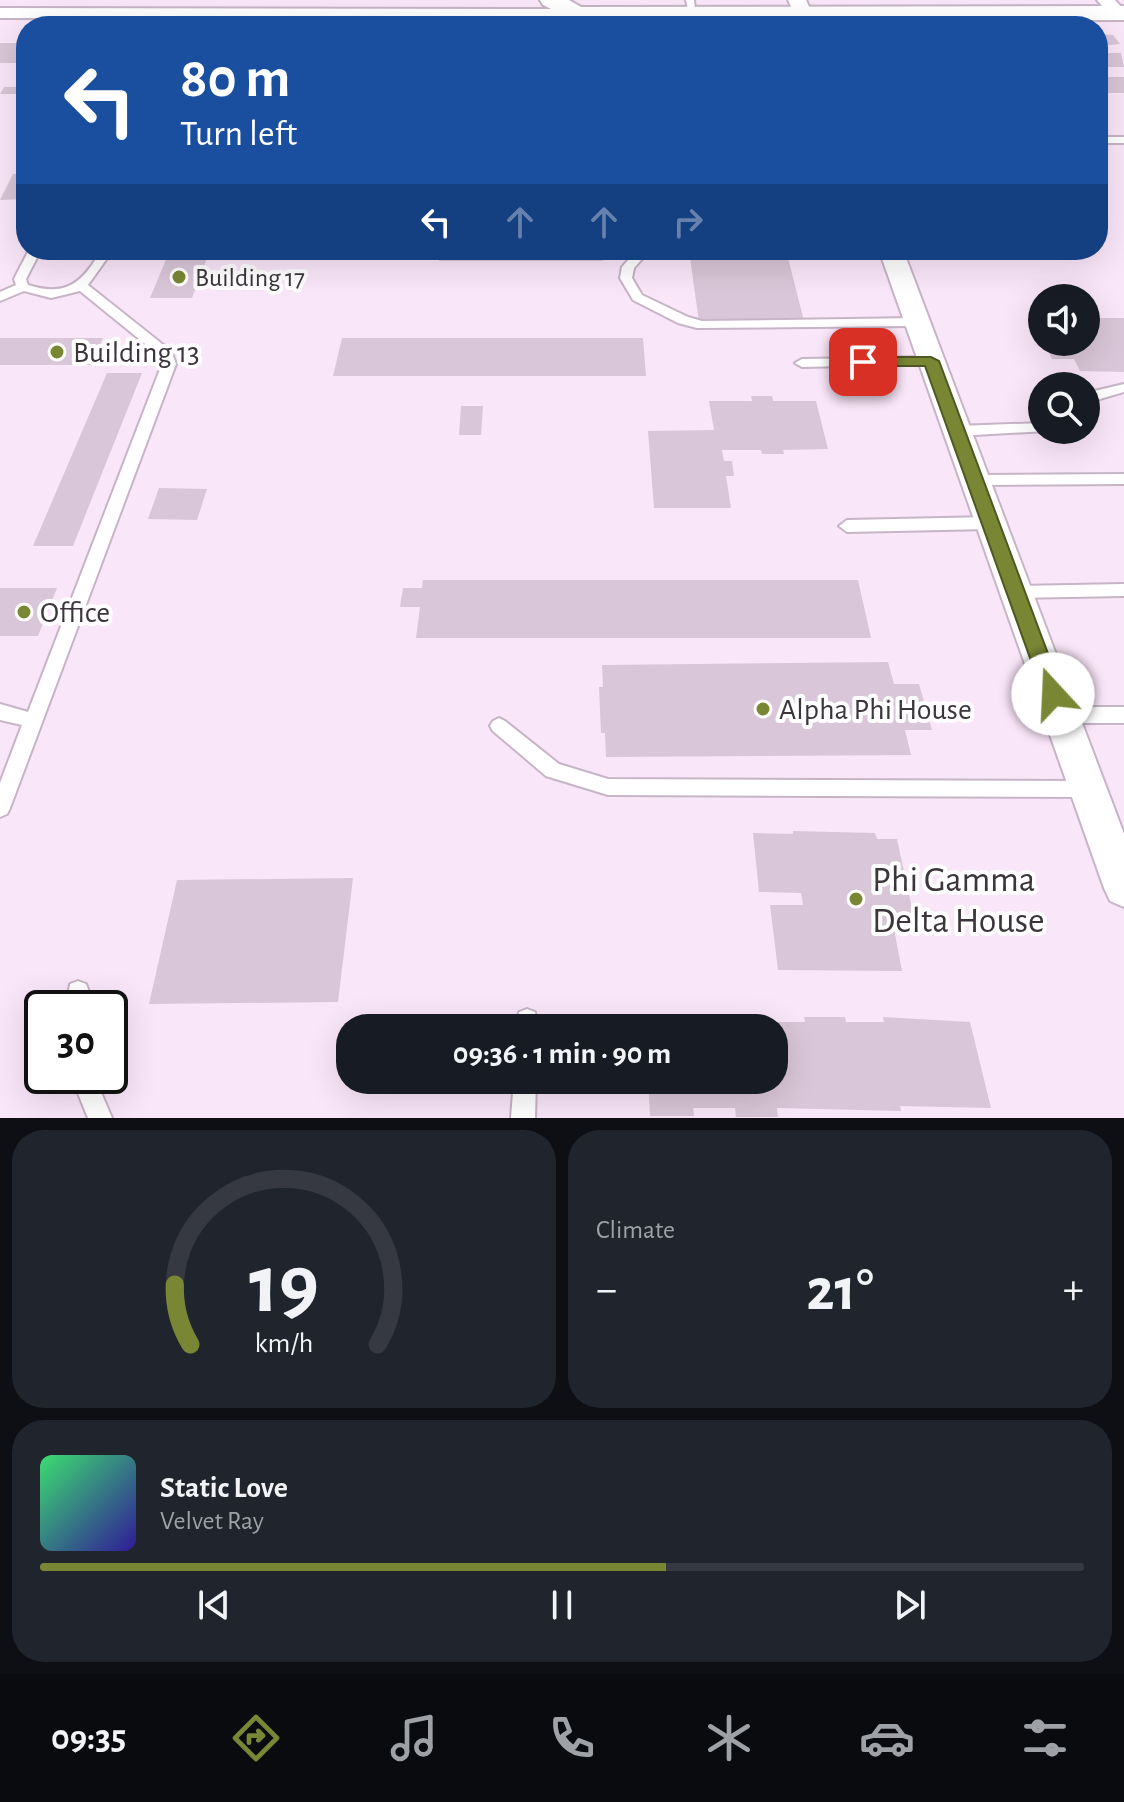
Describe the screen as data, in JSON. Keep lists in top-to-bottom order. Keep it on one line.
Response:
{"places":["Building 17","Building 13","Office","Alpha Phi House","Phi Gamma Delta House"],"page":{"turn":["80 m","Turn left"],"limit":"30","trip":"09:36 · 1 min · 90 m","tile":"Climate","heat":["−","21°","+"],"song":["Static Love","Velvet Ray"],"tabs":"09:35","gauge":["19","km/h"]}}
